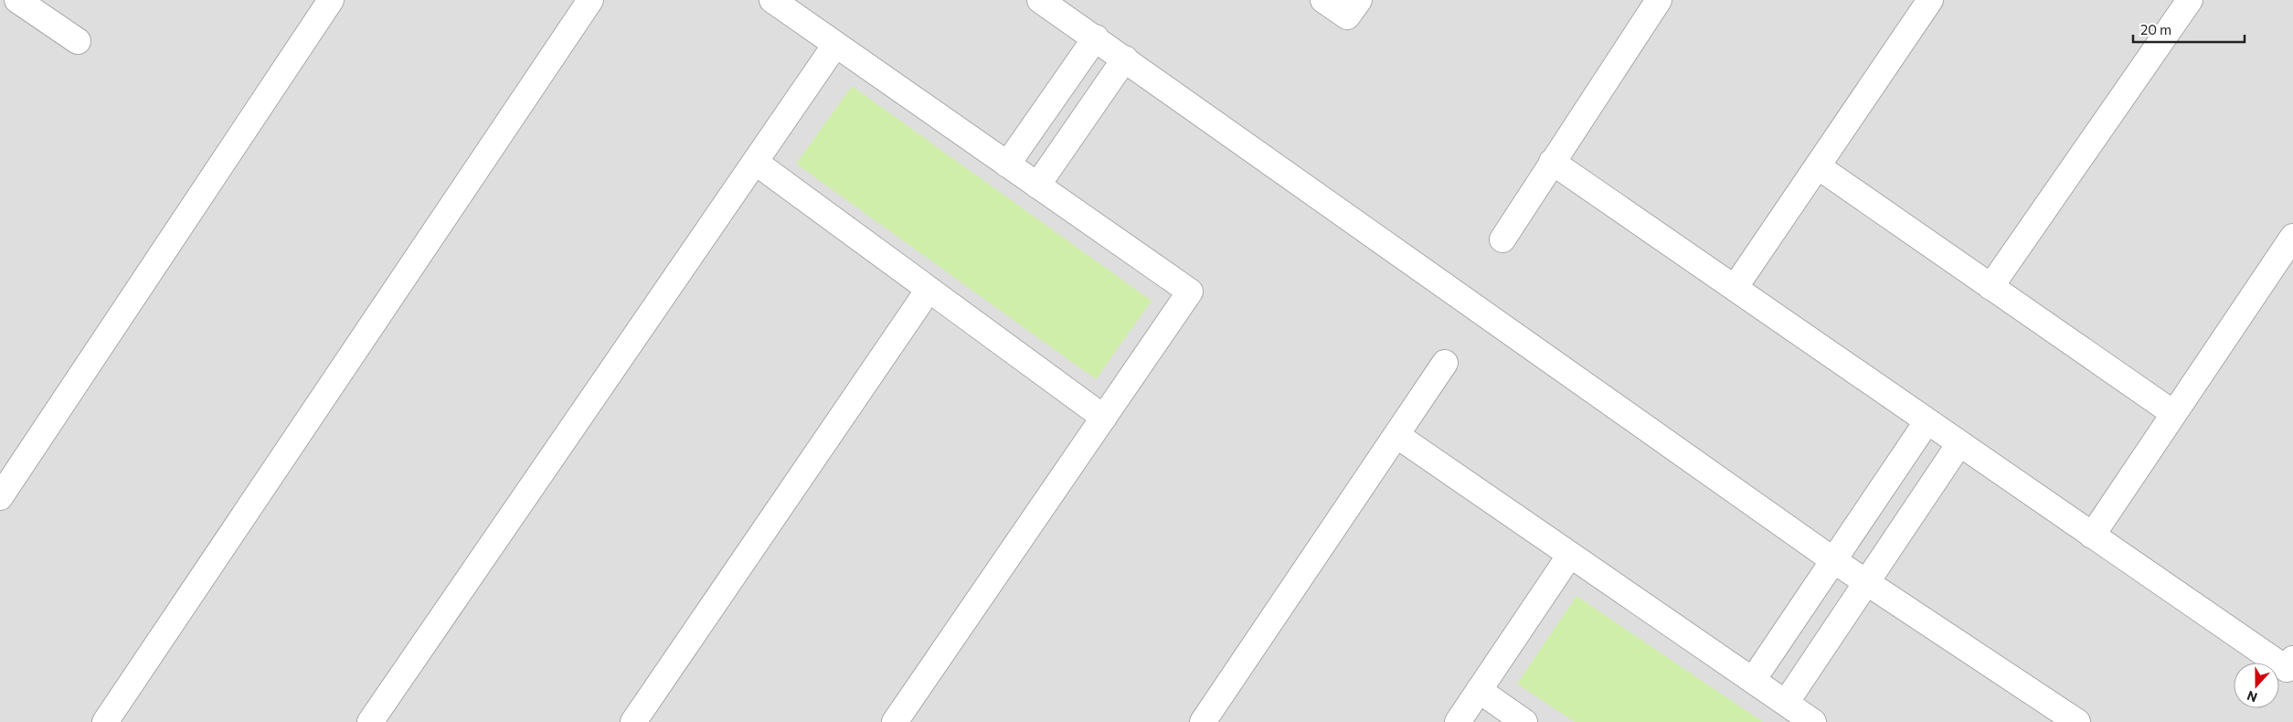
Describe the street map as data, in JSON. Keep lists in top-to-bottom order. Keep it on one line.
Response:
{"scale_bar":"20 m","north":"bottom"}
